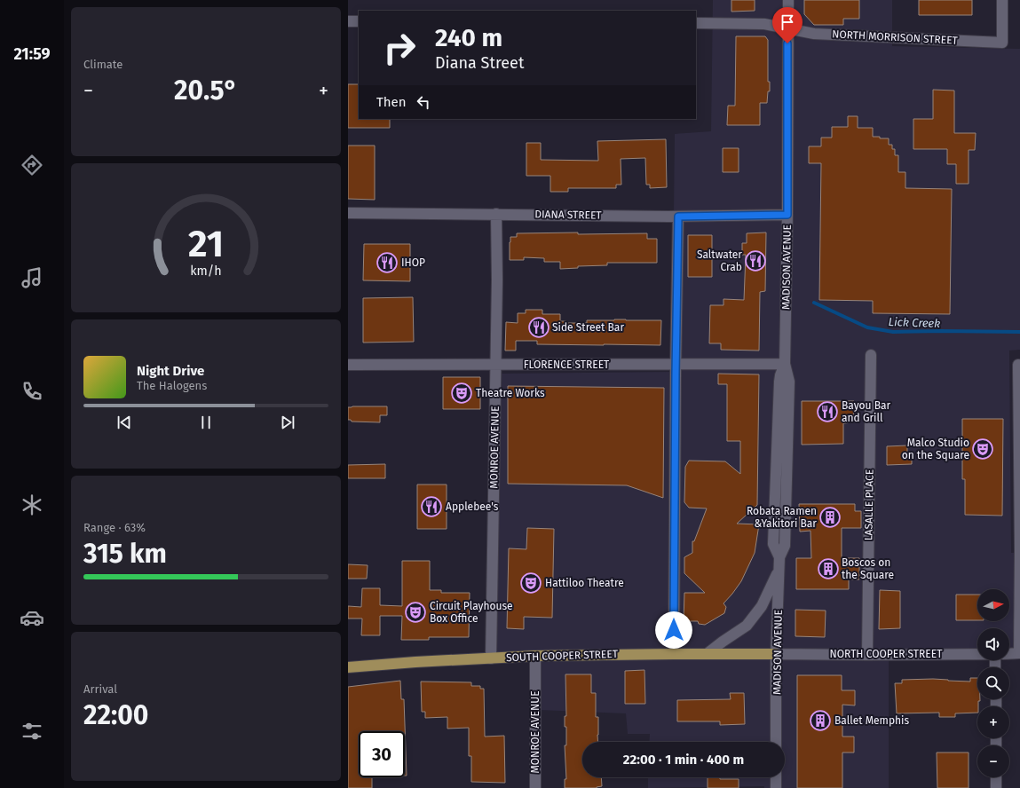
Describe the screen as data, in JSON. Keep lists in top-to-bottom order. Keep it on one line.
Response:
{"streets":{"main road":["SOUTH COOPER STREET"],"street":["NORTH MORRISON STREET","DIANA STREET","MADISON AVENUE","FLORENCE STREET","MONROE AVENUE","LASALLE PLACE","NORTH COOPER STREET"]},"crossings":[["NORTH MORRISON STREET","MADISON AVENUE"],["DIANA STREET","MADISON AVENUE"],["DIANA STREET","MONROE AVENUE"],["MADISON AVENUE","FLORENCE STREET"],["MADISON AVENUE","NORTH COOPER STREET"],["MADISON AVENUE","SOUTH COOPER STREET"],["FLORENCE STREET","MONROE AVENUE"],["MONROE AVENUE","SOUTH COOPER STREET"],["LASALLE PLACE","NORTH COOPER STREET"],["NORTH COOPER STREET","SOUTH COOPER STREET"]],"water":["Lick Creek"],"places":{"restaurant":["Saltwater Crab","IHOP","Side Street Bar","Bayou Bar and Grill","Applebee's"],"theatre":["Theatre Works","Malco Studio on the Square","Hattiloo Theatre","Circuit Playhouse Box Office"],"building":["Robata Ramen &Yakitori Bar","Boscos on the Square","Ballet Memphis"]},"north":"right","page":{"tabs":"21:59","tile":["Climate",["Range · 63%","315 km"],["Arrival","22:00"]],"turn":["240 m","Diana Street"],"heat":["−","20.5°","+"],"then":"Then","song":["Night Drive","The Halogens"],"map_buttons":["+","−"],"limit":"30","trip":"22:00 · 1 min · 400 m","gauge":["21","km/h"]}}
